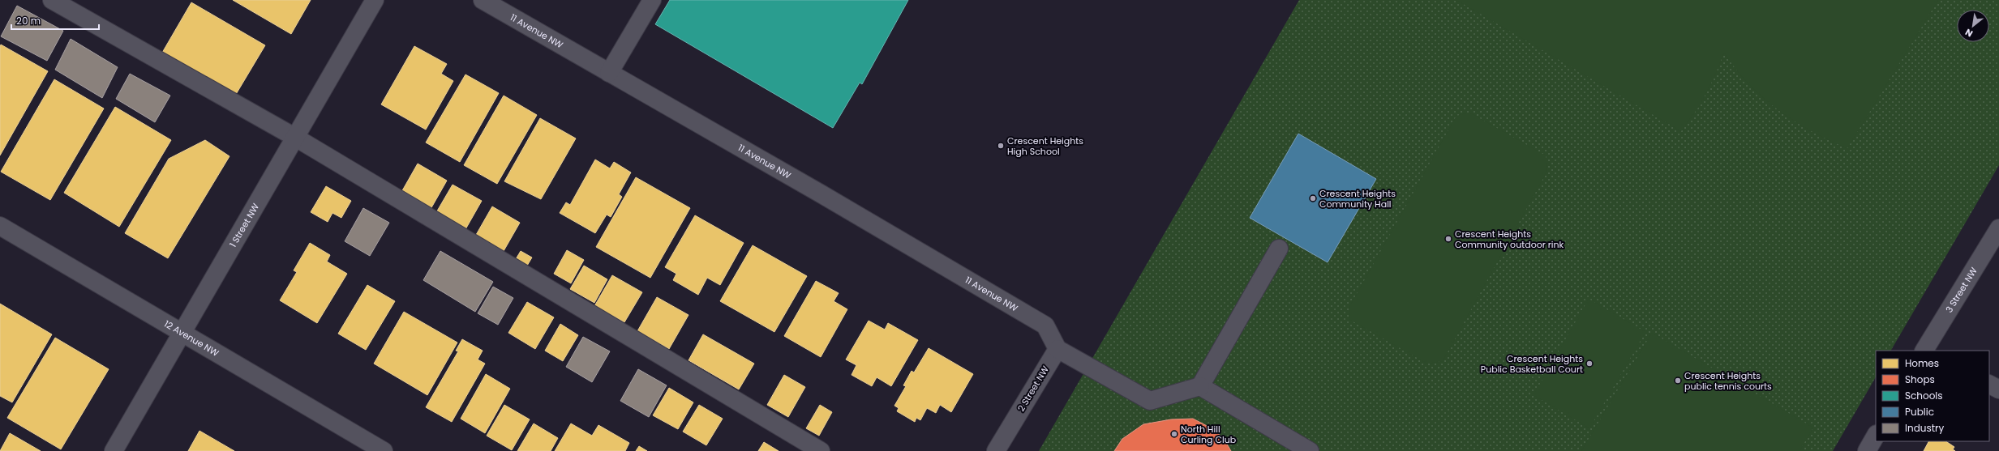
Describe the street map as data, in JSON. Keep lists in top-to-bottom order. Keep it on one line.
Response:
{"streets":{"street":["11 Avenue NW","1 Street NW","3 Street NW","12 Avenue NW","2 Street NW"]},"crossings":[["11 Avenue NW","2 Street NW"],["1 Street NW","12 Avenue NW"]],"places":["Crescent Heights High School","Crescent Heights Community Hall","Crescent Heights Community outdoor rink","Crescent Heights Public Basketball Court","Crescent Heights public tennis courts","North Hill Curling Club"],"legend":["Homes","Shops","Schools","Public","Industry"],"scale_bar":"20 m","north":"bottom left"}
